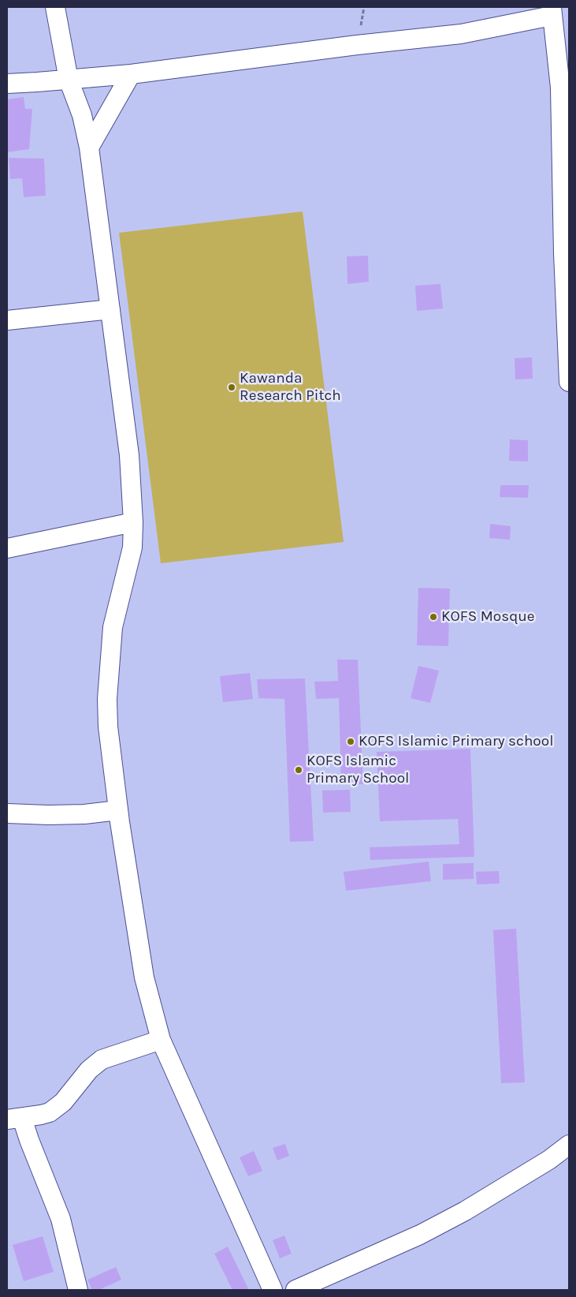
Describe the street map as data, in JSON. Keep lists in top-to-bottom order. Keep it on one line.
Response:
{"places":["Kawanda Research Pitch","KOFS Mosque","KOFS Islamic Primary school","KOFS Islamic Primary School"]}
